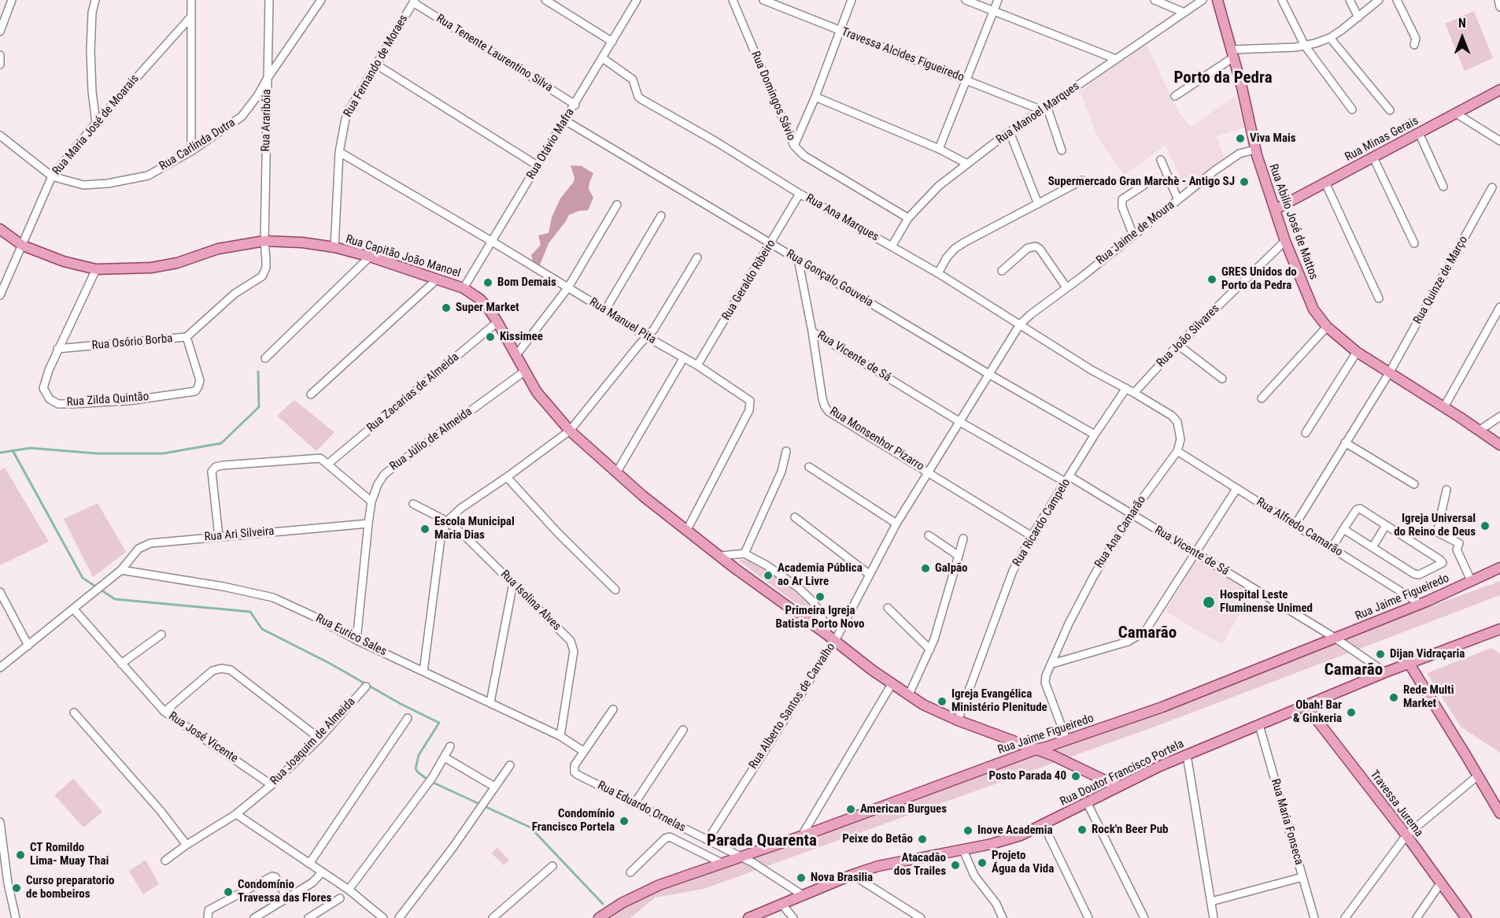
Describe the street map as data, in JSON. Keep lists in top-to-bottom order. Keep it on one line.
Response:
{"streets":{"main road":["Rua Minas Gerais","Rua Abilio José de Mattos","Rua Capitão João Manoel","Rua Jaime Figueiredo","Rua Doutor Francisco Portela","Travessa Jurema"],"street":["Rua Tenente Laurentino Silva","Travessa Alcides Figueiredo","Rua Fernando de Moraes","Rua Domingos Sávio","Rua Manoel Marques","Rua Araribóia","Rua Maria José de Moarais","Rua Otávio Mafra","Rua Carlinda Dutra","Rua Ana Marques","Rua Jaime de Moura","Rua Gonçalo Gouveia","Rua Geraldo Ribeiro","Rua Quinze de Março","Rua Manuel Pita","Rua João Silvares","Rua Osório Borba","Rua Vicente de Sá","Rua Zacarias de Almeida","Rua Zilda Quintão","Rua Júlio de Almeida","Rua Monsenhor Pizarro","Rua Ricardo Campelo","Rua Alfredo Camarão","Rua Ana Camarão","Rua Ari Silveira","Rua Isolina Alves","Rua Eurico Sales","Rua Alberto Santos de Carvalho","Rua José Vicente","Rua Joaquim de Almeida","Rua Eduardo Ornelas","Rua Maria Fonseca"]},"crossings":[["Rua Tenente Laurentino Silva","Rua Fernando de Moraes"],["Rua Tenente Laurentino Silva","Rua Otávio Mafra"],["Travessa Alcides Figueiredo","Rua Manoel Marques"],["Rua Fernando de Moraes","Rua Capitão João Manoel"],["Rua Fernando de Moraes","Rua Manuel Pita"],["Rua Domingos Sávio","Rua Manoel Marques"],["Rua Manoel Marques","Rua Ana Marques"],["Rua Araribóia","Rua Carlinda Dutra"],["Rua Araribóia","Rua Capitão João Manoel"],["Rua Araribóia","Rua Osório Borba"],["Rua Maria José de Moarais","Rua Carlinda Dutra"],["Rua Maria José de Moarais","Rua Capitão João Manoel"],["Rua Minas Gerais","Rua Abilio José de Mattos"],["Rua Otávio Mafra","Rua Ana Marques"],["Rua Otávio Mafra","Rua Capitão João Manoel"],["Rua Otávio Mafra","Rua Gonçalo Gouveia"],["Rua Otávio Mafra","Rua Manuel Pita"],["Rua Ana Marques","Rua Jaime de Moura"],["Rua Ana Marques","Rua Geraldo Ribeiro"],["Rua Ana Marques","Rua Ricardo Campelo"],["Rua Abilio José de Mattos","Rua Jaime de Moura"],["Rua Abilio José de Mattos","Rua Quinze de Março"],["Rua Abilio José de Mattos","Rua João Silvares"],["Rua Jaime de Moura","Rua Gonçalo Gouveia"],["Rua Jaime de Moura","Rua Vicente de Sá"],["Rua Jaime de Moura","Rua Alberto Santos de Carvalho"],["Rua Capitão João Manoel","Rua Manuel Pita"],["Rua Capitão João Manoel","Rua Osório Borba"],["Rua Capitão João Manoel","Rua Zacarias de Almeida"],["Rua Capitão João Manoel","Rua Zilda Quintão"],["Rua Capitão João Manoel","Rua Júlio de Almeida"],["Rua Capitão João Manoel","Rua Ricardo Campelo"],["Rua Capitão João Manoel","Rua Jaime Figueiredo"],["Rua Capitão João Manoel","Rua Alberto Santos de Carvalho"],["Rua Capitão João Manoel","Rua Doutor Francisco Portela"],["Rua Gonçalo Gouveia","Rua Geraldo Ribeiro"],["Rua Gonçalo Gouveia","Rua Monsenhor Pizarro"],["Rua Gonçalo Gouveia","Rua Ricardo Campelo"],["Rua Geraldo Ribeiro","Rua Manuel Pita"],["Rua Quinze de Março","Rua Alfredo Camarão"],["Rua Osório Borba","Rua Zilda Quintão"],["Rua Vicente de Sá","Rua Monsenhor Pizarro"],["Rua Vicente de Sá","Rua Ricardo Campelo"],["Rua Vicente de Sá","Rua Ana Camarão"],["Rua Vicente de Sá","Rua Jaime Figueiredo"],["Rua Vicente de Sá","Rua Alberto Santos de Carvalho"],["Rua Vicente de Sá","Rua Doutor Francisco Portela"],["Rua Júlio de Almeida","Rua Ari Silveira"],["Rua Júlio de Almeida","Rua Eurico Sales"],["Rua Monsenhor Pizarro","Rua Ricardo Campelo"],["Rua Monsenhor Pizarro","Rua Alberto Santos de Carvalho"],["Rua Alfredo Camarão","Rua Ana Camarão"],["Rua Alfredo Camarão","Rua Jaime Figueiredo"],["Rua Ana Camarão","Rua Jaime Figueiredo"],["Rua Ari Silveira","Rua Eurico Sales"],["Rua Jaime Figueiredo","Rua Eduardo Ornelas"],["Rua Isolina Alves","Rua Eurico Sales"],["Rua Eurico Sales","Rua Eduardo Ornelas"],["Rua Alberto Santos de Carvalho","Rua Eduardo Ornelas"],["Rua José Vicente","Rua Joaquim de Almeida"],["Rua Doutor Francisco Portela","Travessa Jurema"],["Rua Doutor Francisco Portela","Rua Eduardo Ornelas"],["Rua Doutor Francisco Portela","Rua Maria Fonseca"]],"districts":["Porto da Pedra","Camarão","Camarão","Parada Quarenta"],"places":["Viva Mais","Supermercado Gran Marchè - Antigo SJ","GRES Unidos do Porto da Pedra","Bom Demais","Super Market","Kissimee","Igreja Universal do Reino de Deus","Escola Municipal Maria Dias","Galpão","Academia Pública ao Ar Livre","Primeira Igreja Batista Porto Novo","Hospital Leste Fluminense Unimed","Dijan Vidraçaria","Rede Multi Market","Igreja Evangélica Ministério Plenitude","Obah! Bar & Ginkeria","Posto Parada 40","American Burgues","Condomínio Francisco Portela","Rock'n Beer Pub","Inove Academia","Peixe do Betão","CT Romildo Lima- Muay Thai","Projeto Água da Vida","Atacadão dos Trailes","Nova Brasilia","Curso preparatorio de bombeiros","Condomínio Travessa das Flores"],"north":"top"}
